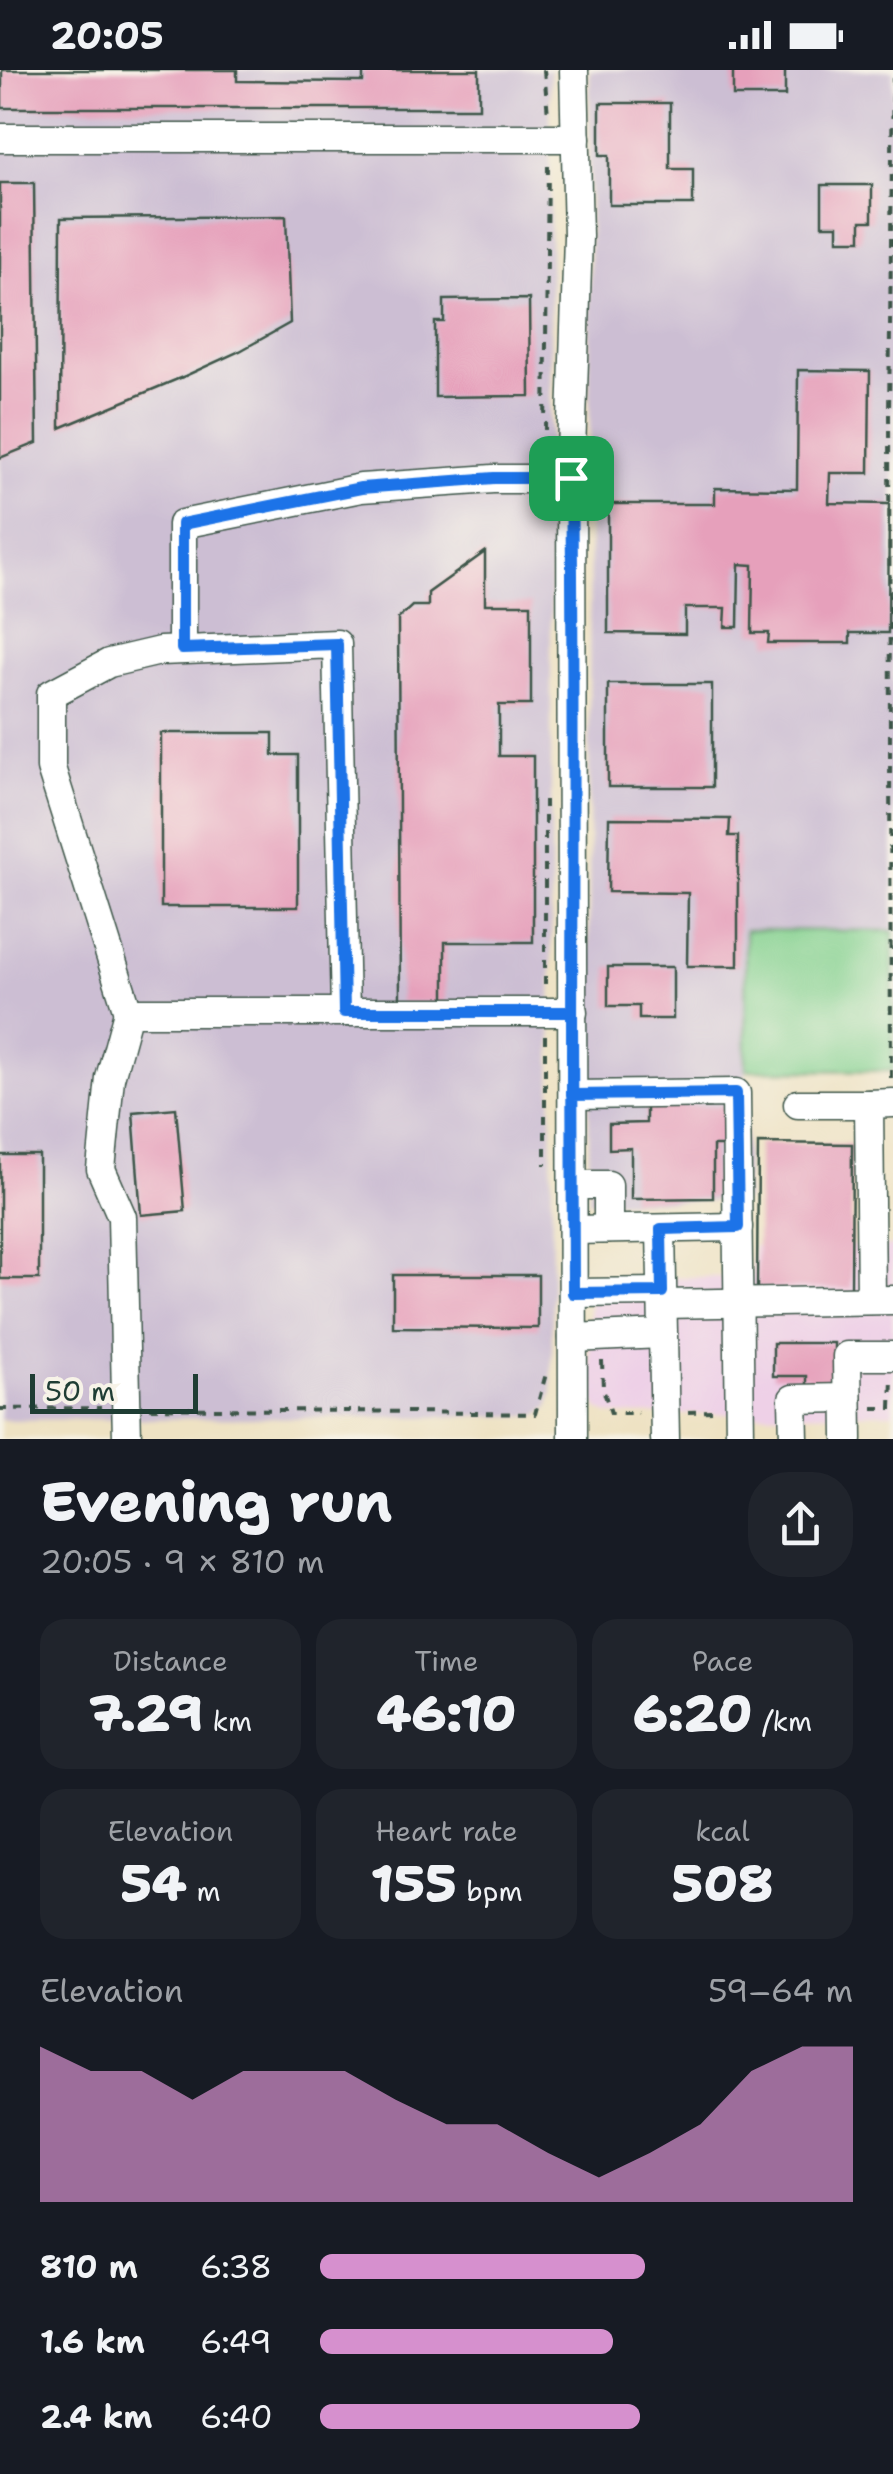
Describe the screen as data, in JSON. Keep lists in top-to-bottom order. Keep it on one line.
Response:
{"scale_bar":"50 m","page":{"status":"20:05","scale":"50 m","heading":["Evening run","20:05 · 9 × 810 m"],"stats":[["Distance","7.29 km"],["Time","46:10"],["Pace","6:20 /km"],["Elevation","54 m"],["Heart rate","155 bpm"],["kcal","508"]],"chart":["Elevation","59–64 m"],"list":[{"name":"810 m","note":"6:38"},{"name":"1.6 km","note":"6:49"},{"name":"2.4 km","note":"6:40"}]}}
